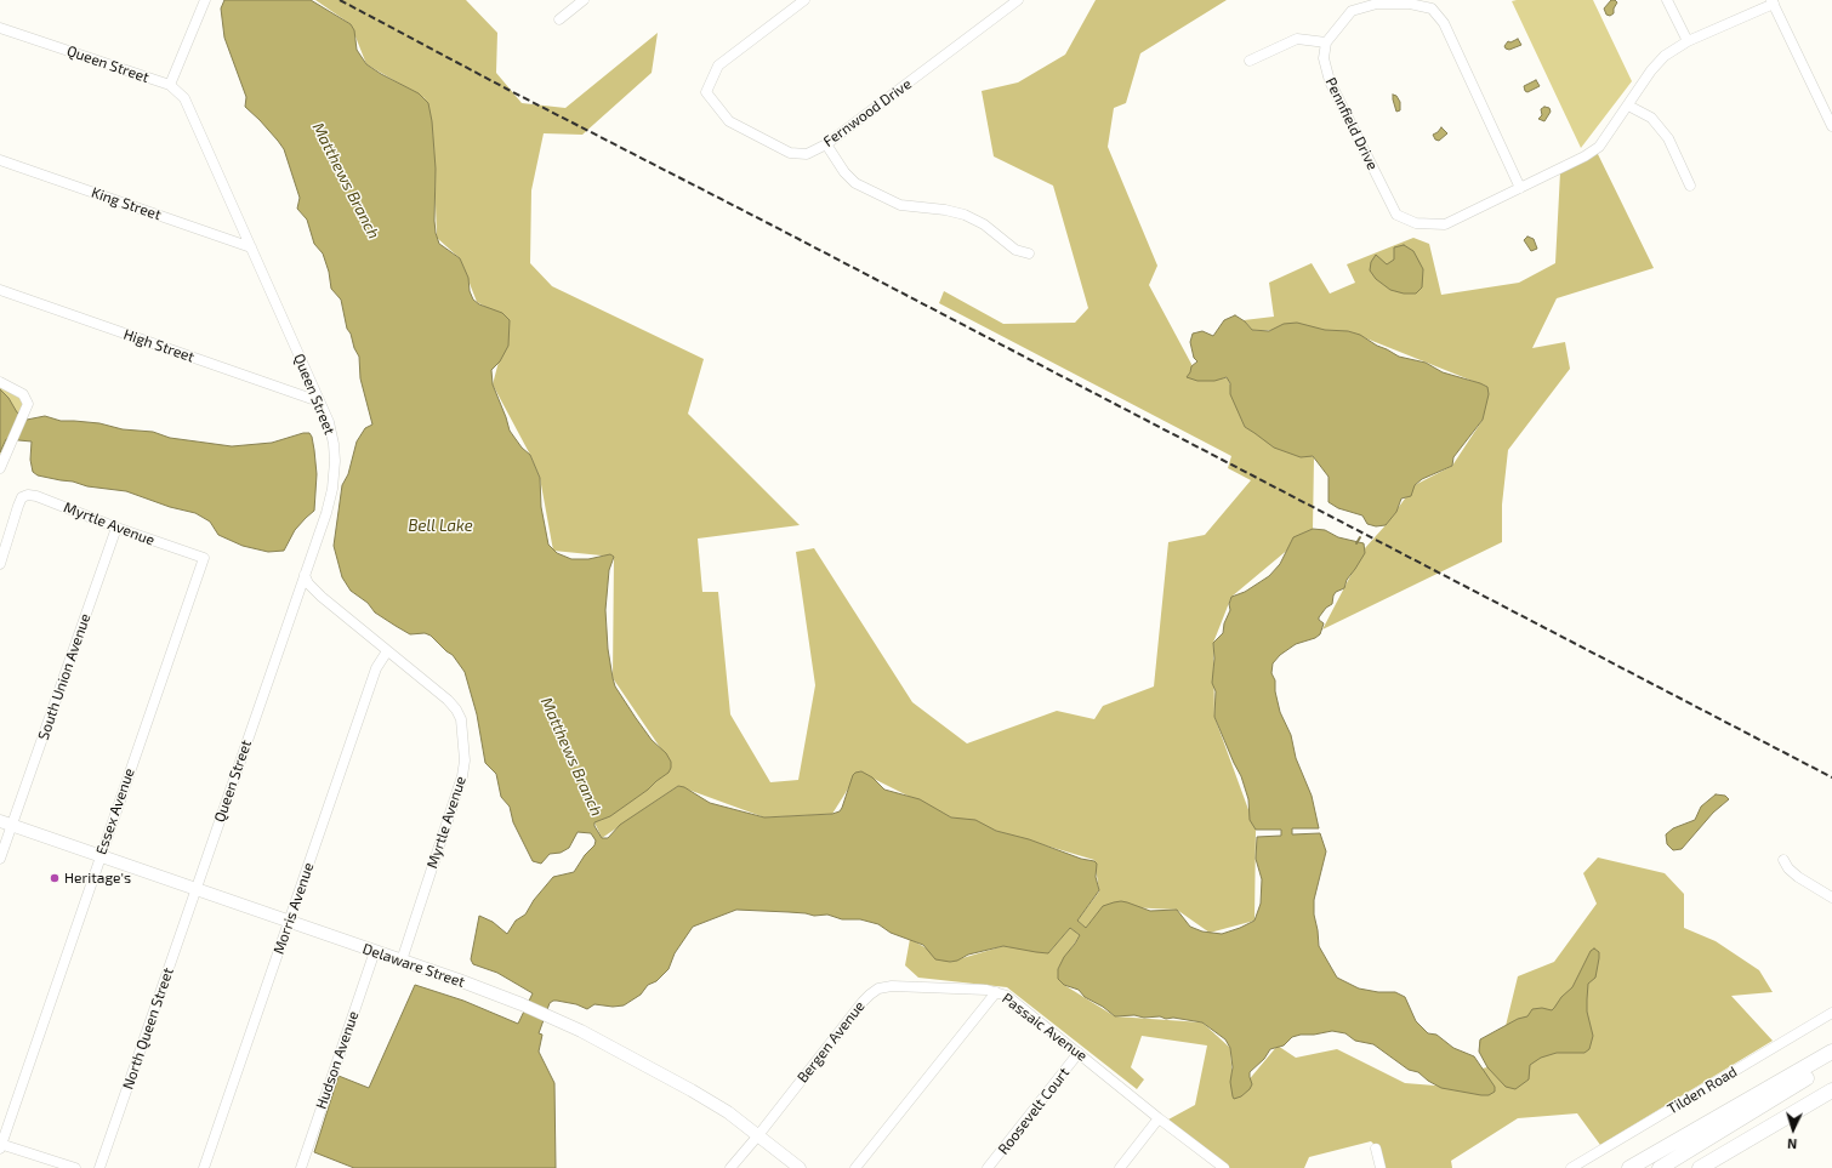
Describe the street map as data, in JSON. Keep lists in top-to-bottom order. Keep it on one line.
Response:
{"streets":{"main road":["Delaware Street"],"street":["Queen Street","Fernwood Drive","Pennfield Drive","King Street","High Street","Myrtle Avenue","South Union Avenue","Essex Avenue","Morris Avenue","Passaic Avenue","North Queen Street","Bergen Avenue","Hudson Avenue","Tilden Road","Roosevelt Court"]},"crossings":[["Queen Street","King Street"],["Queen Street","High Street"],["Queen Street","Myrtle Avenue"],["Queen Street","Delaware Street"],["Queen Street","North Queen Street"],["Myrtle Avenue","South Union Avenue"],["Myrtle Avenue","Essex Avenue"],["Myrtle Avenue","Morris Avenue"],["Myrtle Avenue","Delaware Street"],["South Union Avenue","Delaware Street"],["Essex Avenue","Delaware Street"],["Morris Avenue","Delaware Street"],["Delaware Street","North Queen Street"],["Delaware Street","Bergen Avenue"],["Delaware Street","Hudson Avenue"],["Passaic Avenue","Bergen Avenue"],["Passaic Avenue","Roosevelt Court"]],"water":["Matthews Branch","Bell Lake"],"places":["Heritage's"],"north":"bottom"}
